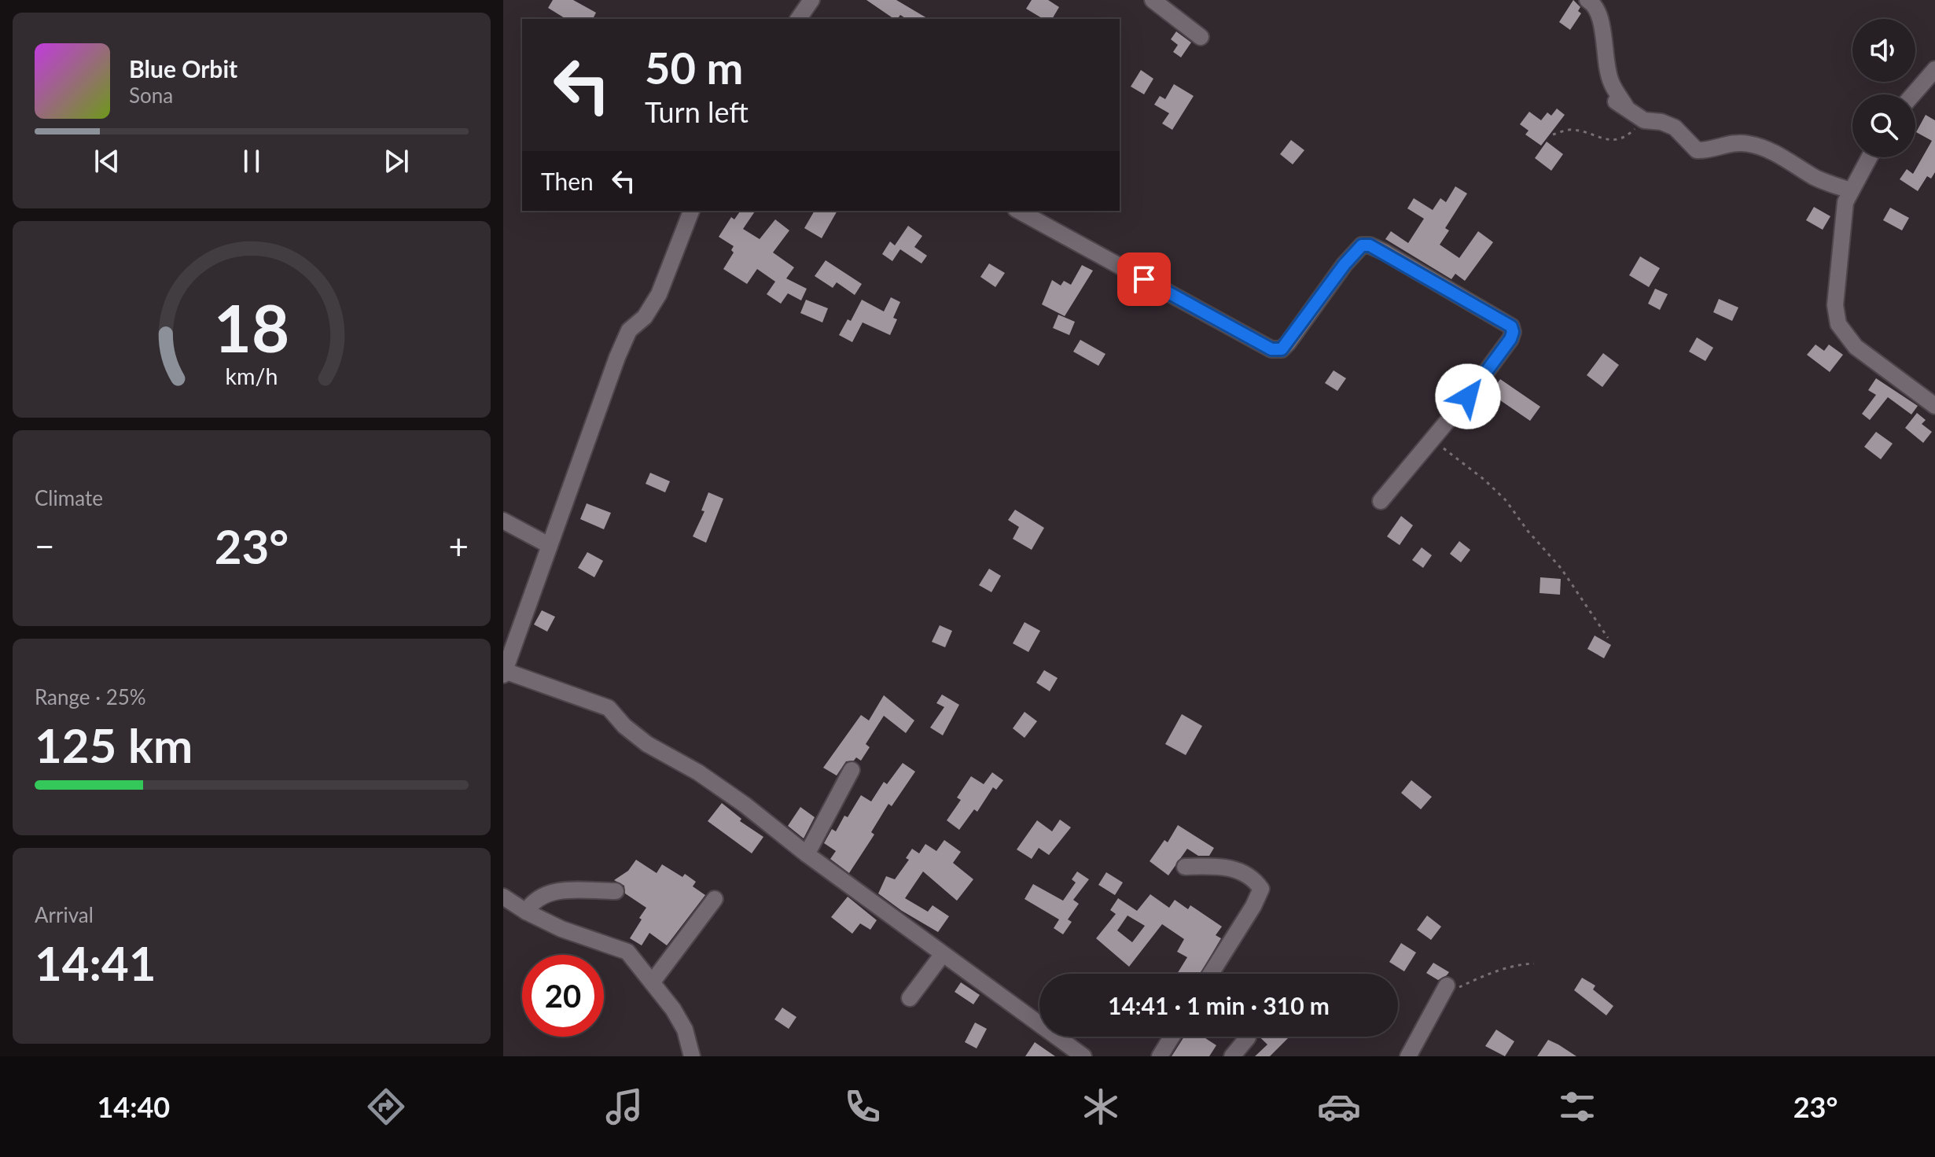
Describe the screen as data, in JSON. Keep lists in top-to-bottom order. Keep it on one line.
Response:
{"page":{"turn":["50 m","Turn left"],"song":["Blue Orbit","Sona"],"then":"Then","tile":["Climate",["Range · 25%","125 km"],["Arrival","14:41"]],"heat":["−","23°","+"],"limit":"20","trip":"14:41 · 1 min · 310 m","tabs":["14:40","23°"],"gauge":["18","km/h"]}}
